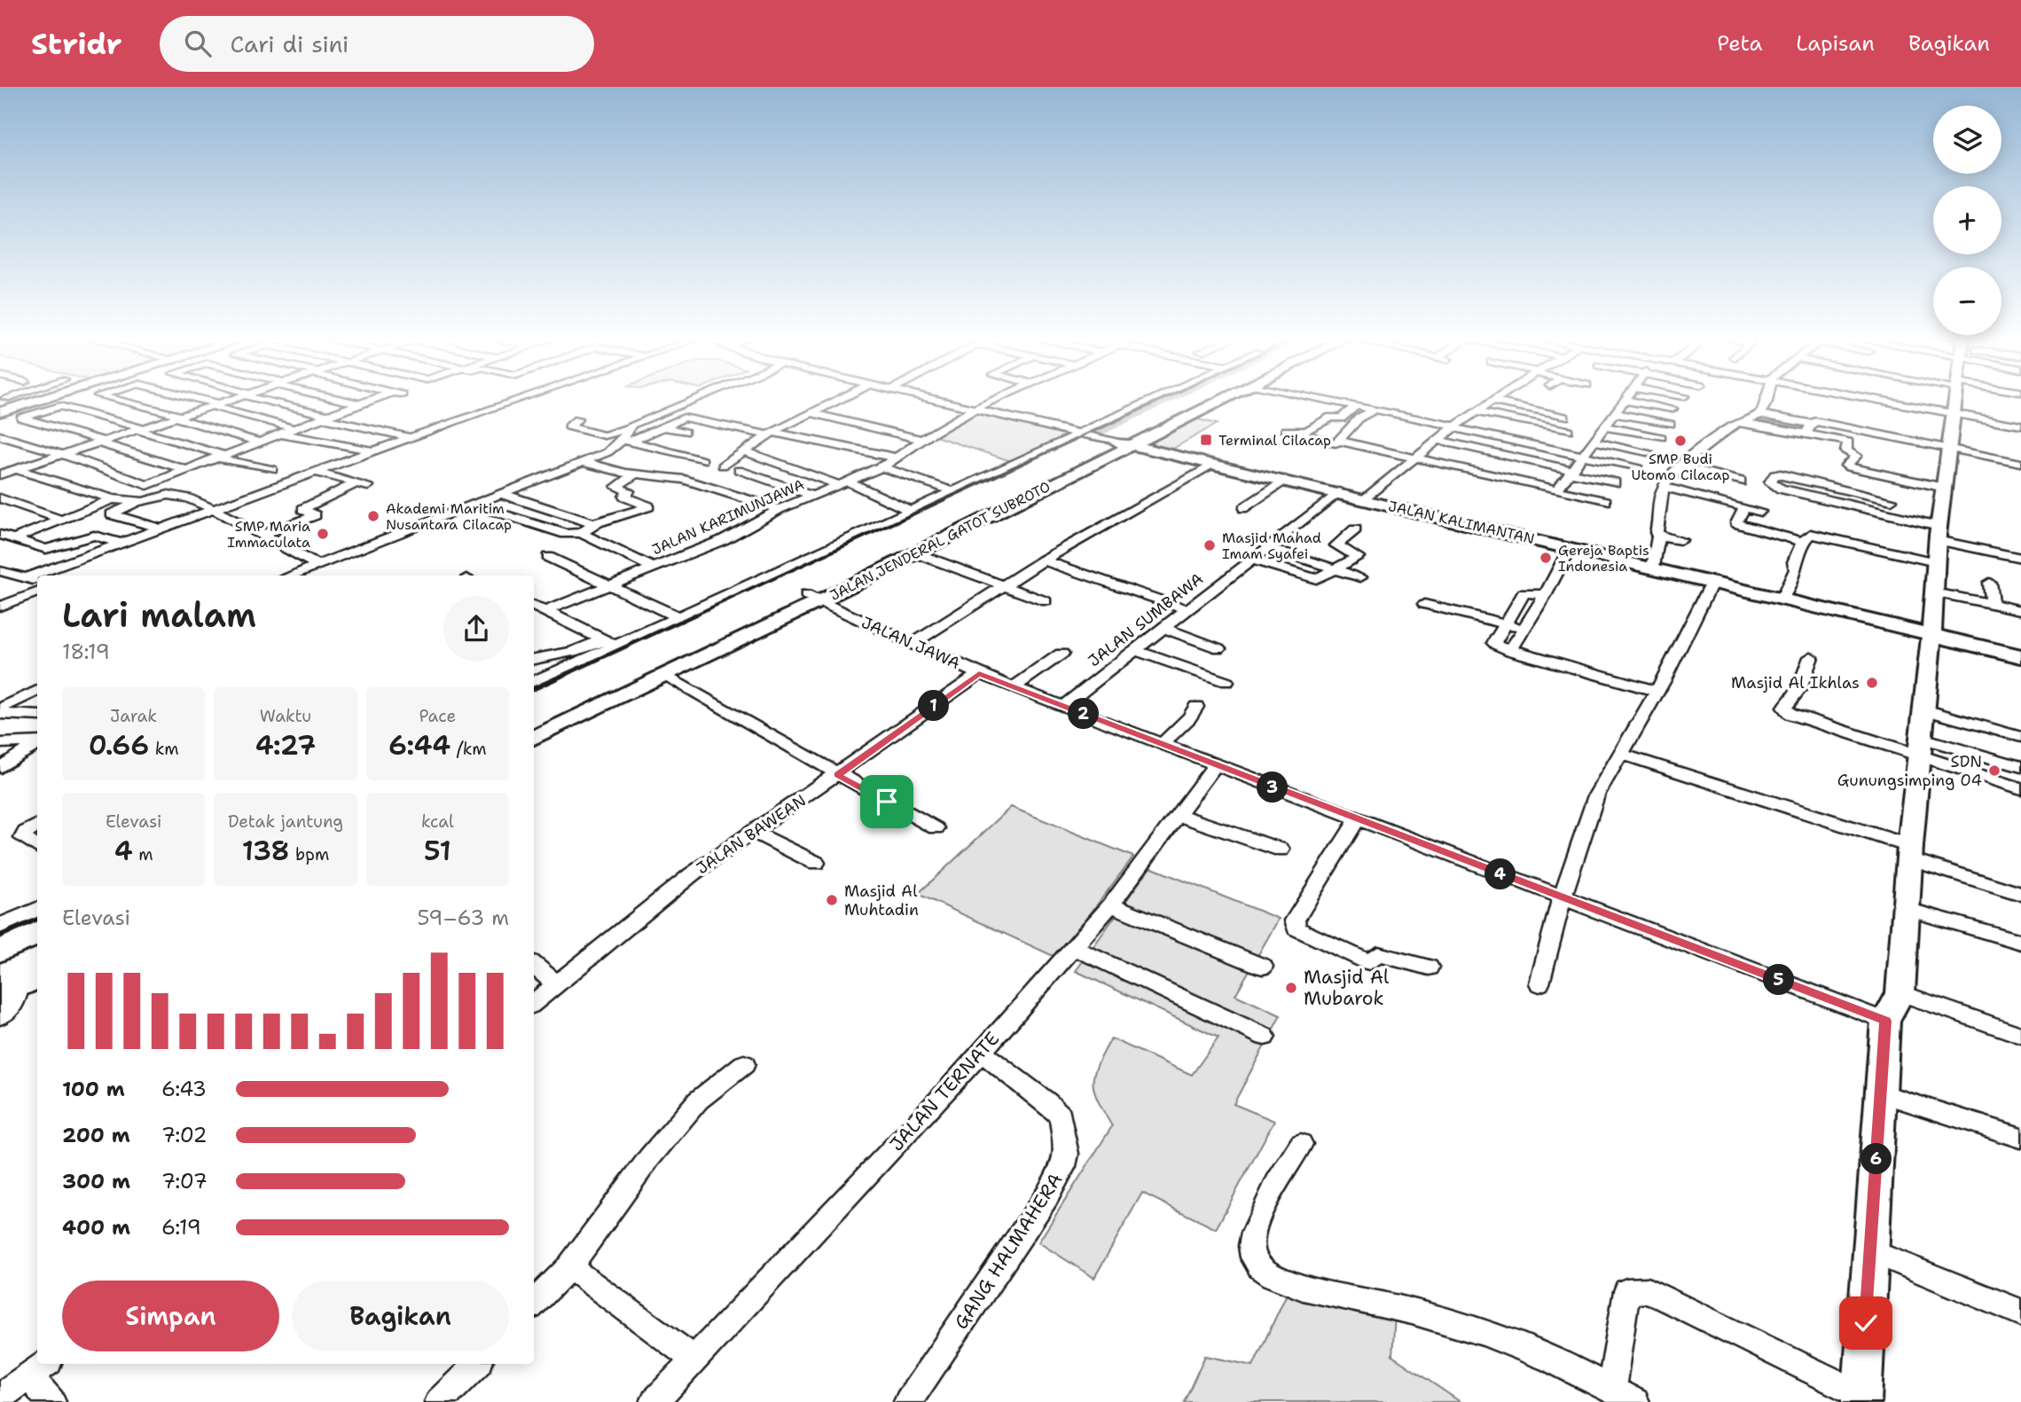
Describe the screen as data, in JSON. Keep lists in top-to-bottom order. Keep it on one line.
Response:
{"streets":{"street":["JALAN KARIMUNJAWA","JALAN KALIMANTAN","JALAN JENDERAL GATOT SUBROTO","JALAN SUMBAWA","JALAN JAWA","JALAN BAWEAN","JALAN TERNATE","GANG HALMAHERA"]},"crossings":[["JALAN KALIMANTAN","JALAN JENDERAL GATOT SUBROTO"],["JALAN KALIMANTAN","JALAN SUMBAWA"],["JALAN JENDERAL GATOT SUBROTO","JALAN JAWA"],["JALAN SUMBAWA","JALAN JAWA"],["JALAN JAWA","JALAN BAWEAN"],["JALAN JAWA","JALAN TERNATE"],["JALAN TERNATE","GANG HALMAHERA"]],"places":{"transit":["Terminal Cilacap"],"other":["SMP Budi Utomo Cilacap","Akademi Maritim Nusantara Cilacap","SMP Maria Immaculata","Masjid Mahad Imam Syafei","Gereja Baptis Indonesia","Masjid Al Ikhlas","SDN Gunungsimping 04","Masjid Al Muhtadin","Masjid Al Mubarok"]},"page":{"header":"Stridr","search":"Cari di sini","nav":["Peta","Lapisan","Bagikan"],"map_buttons":["+","−"],"heading":["Lari malam","18:19"],"stats":[["Jarak","0.66 km"],["Waktu","4:27"],["Pace","6:44 /km"],["Elevasi","4 m"],["Detak jantung","138 bpm"],["kcal","51"]],"pins":["1","2","3","4","5","6"],"chart":["Elevasi","59–63 m"],"list":[{"name":"100 m","note":"6:43"},{"name":"200 m","note":"7:02"},{"name":"300 m","note":"7:07"},{"name":"400 m","note":"6:19"}],"buttons":["Simpan","Bagikan"]}}
